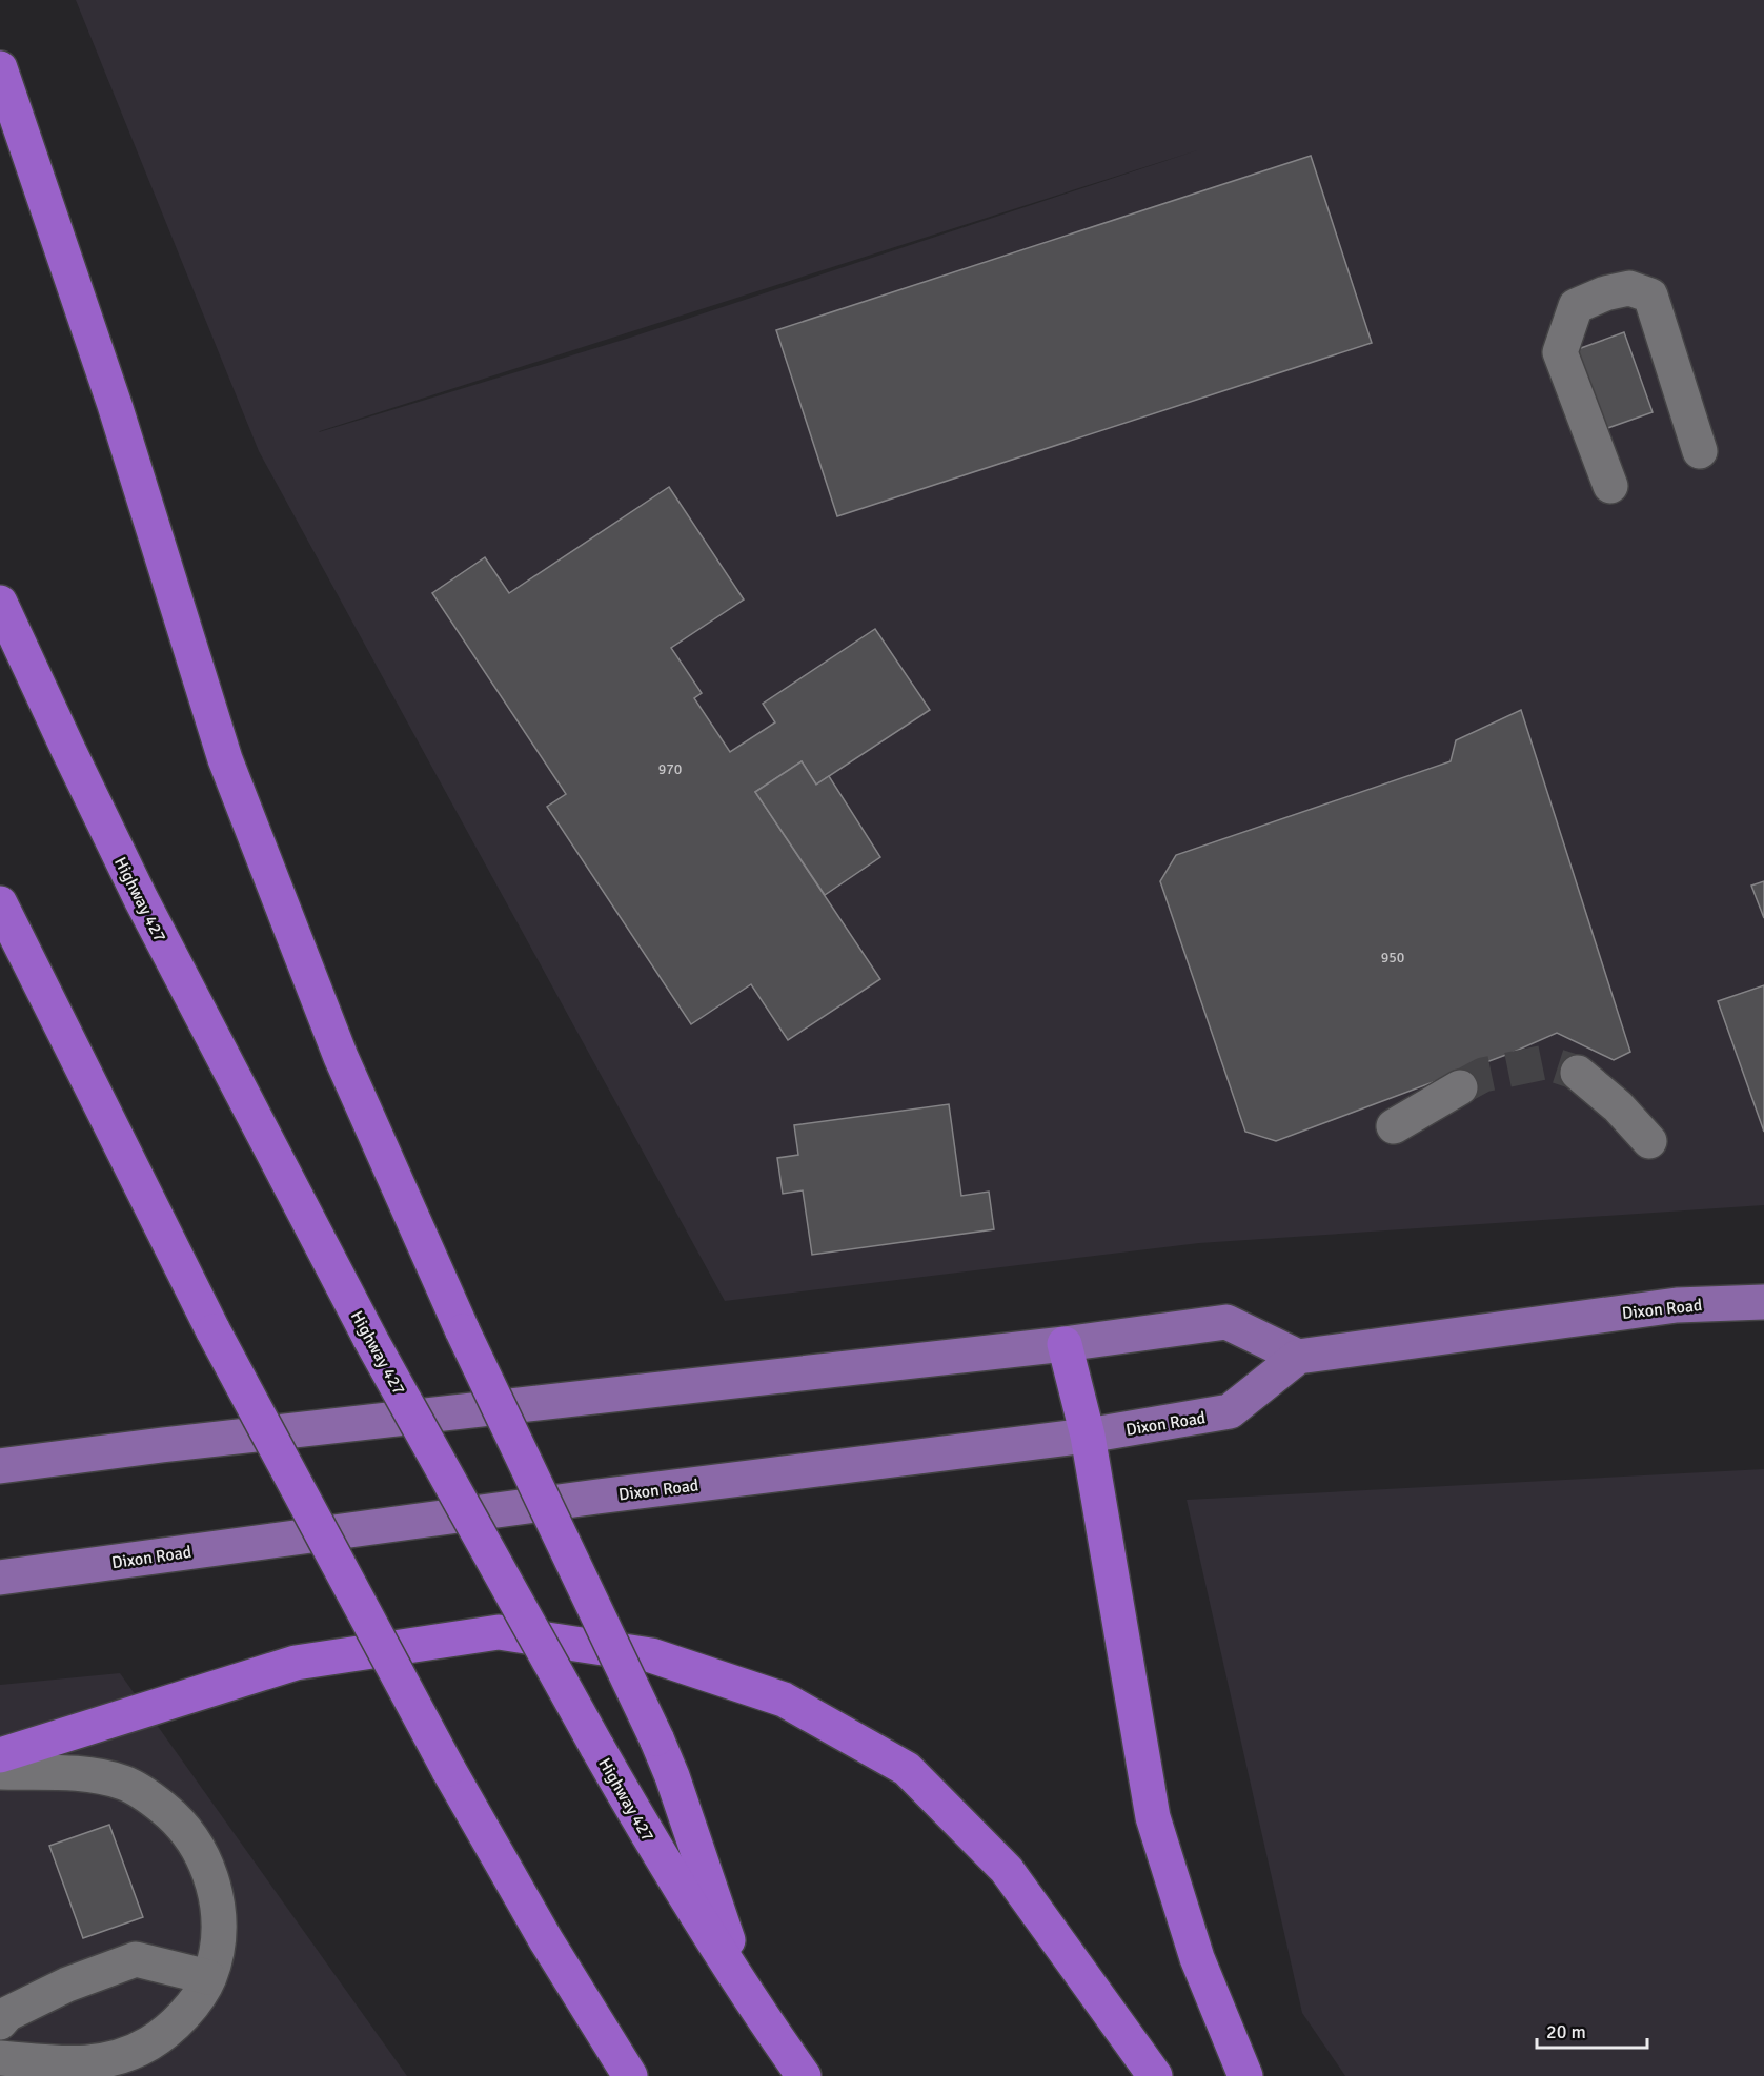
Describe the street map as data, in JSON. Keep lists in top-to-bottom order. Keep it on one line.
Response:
{"streets":{"highway":["Highway 427"],"main road":["Dixon Road"]},"house_numbers":["970","950"],"scale_bar":"20 m"}
